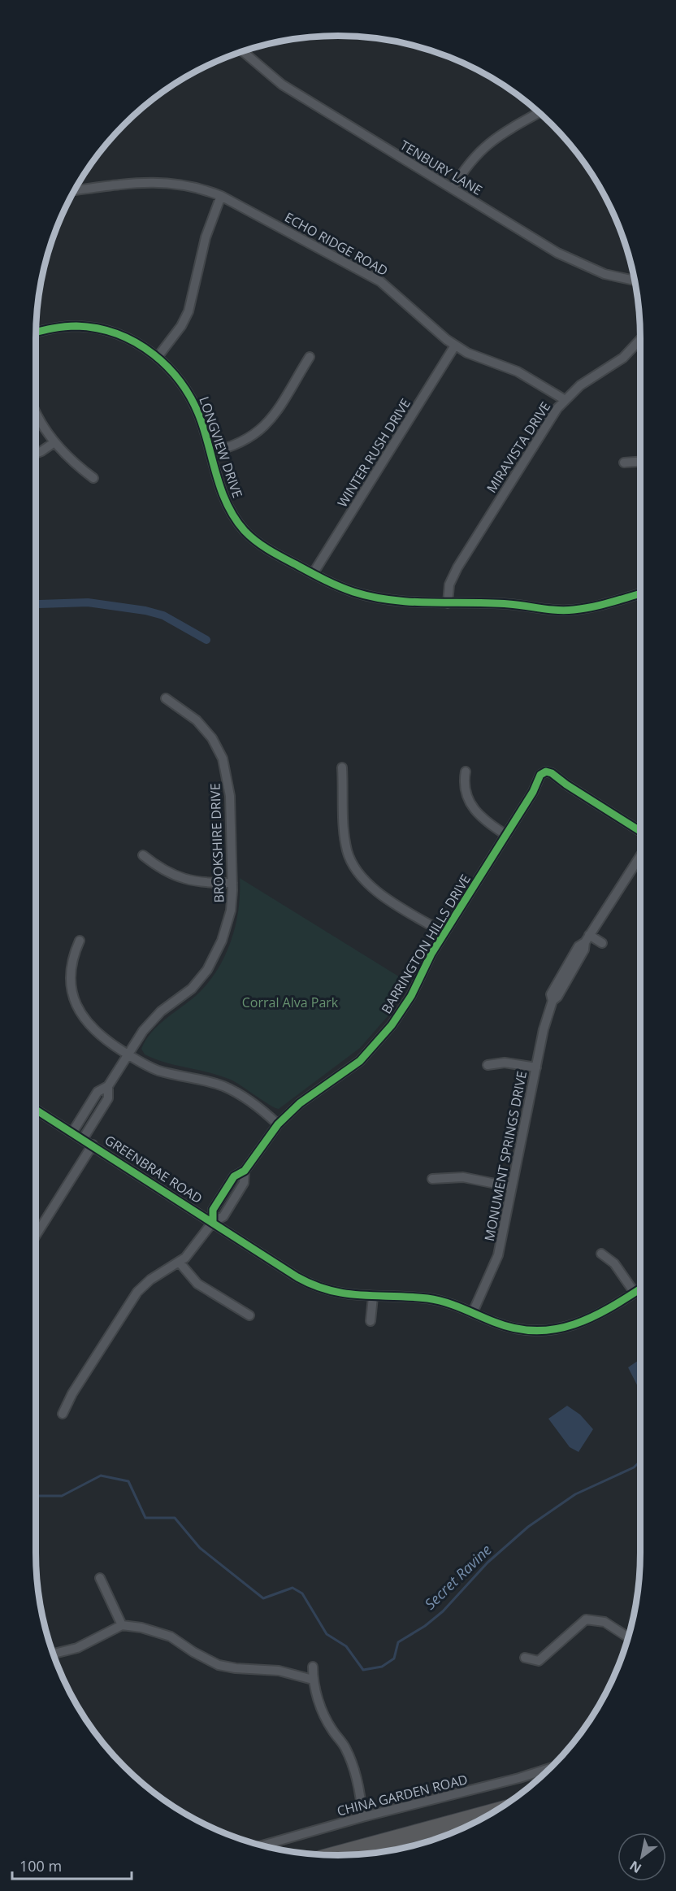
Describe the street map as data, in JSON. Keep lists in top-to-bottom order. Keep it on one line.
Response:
{"streets":{"street":["TENBURY LANE","ECHO RIDGE ROAD","LONGVIEW DRIVE","MIRAVISTA DRIVE","WINTER RUSH DRIVE","BROOKSHIRE DRIVE","BARRINGTON HILLS DRIVE","MONUMENT SPRINGS DRIVE","GREENBRAE ROAD","CHINA GARDEN ROAD"]},"crossings":[["ECHO RIDGE ROAD","MIRAVISTA DRIVE"],["ECHO RIDGE ROAD","WINTER RUSH DRIVE"],["LONGVIEW DRIVE","MIRAVISTA DRIVE"],["LONGVIEW DRIVE","WINTER RUSH DRIVE"],["BROOKSHIRE DRIVE","GREENBRAE ROAD"],["BARRINGTON HILLS DRIVE","GREENBRAE ROAD"],["MONUMENT SPRINGS DRIVE","GREENBRAE ROAD"]],"water":["Secret Ravine"],"parks":["Corral Alva Park"],"scale_bar":"100 m","north":"bottom left"}
